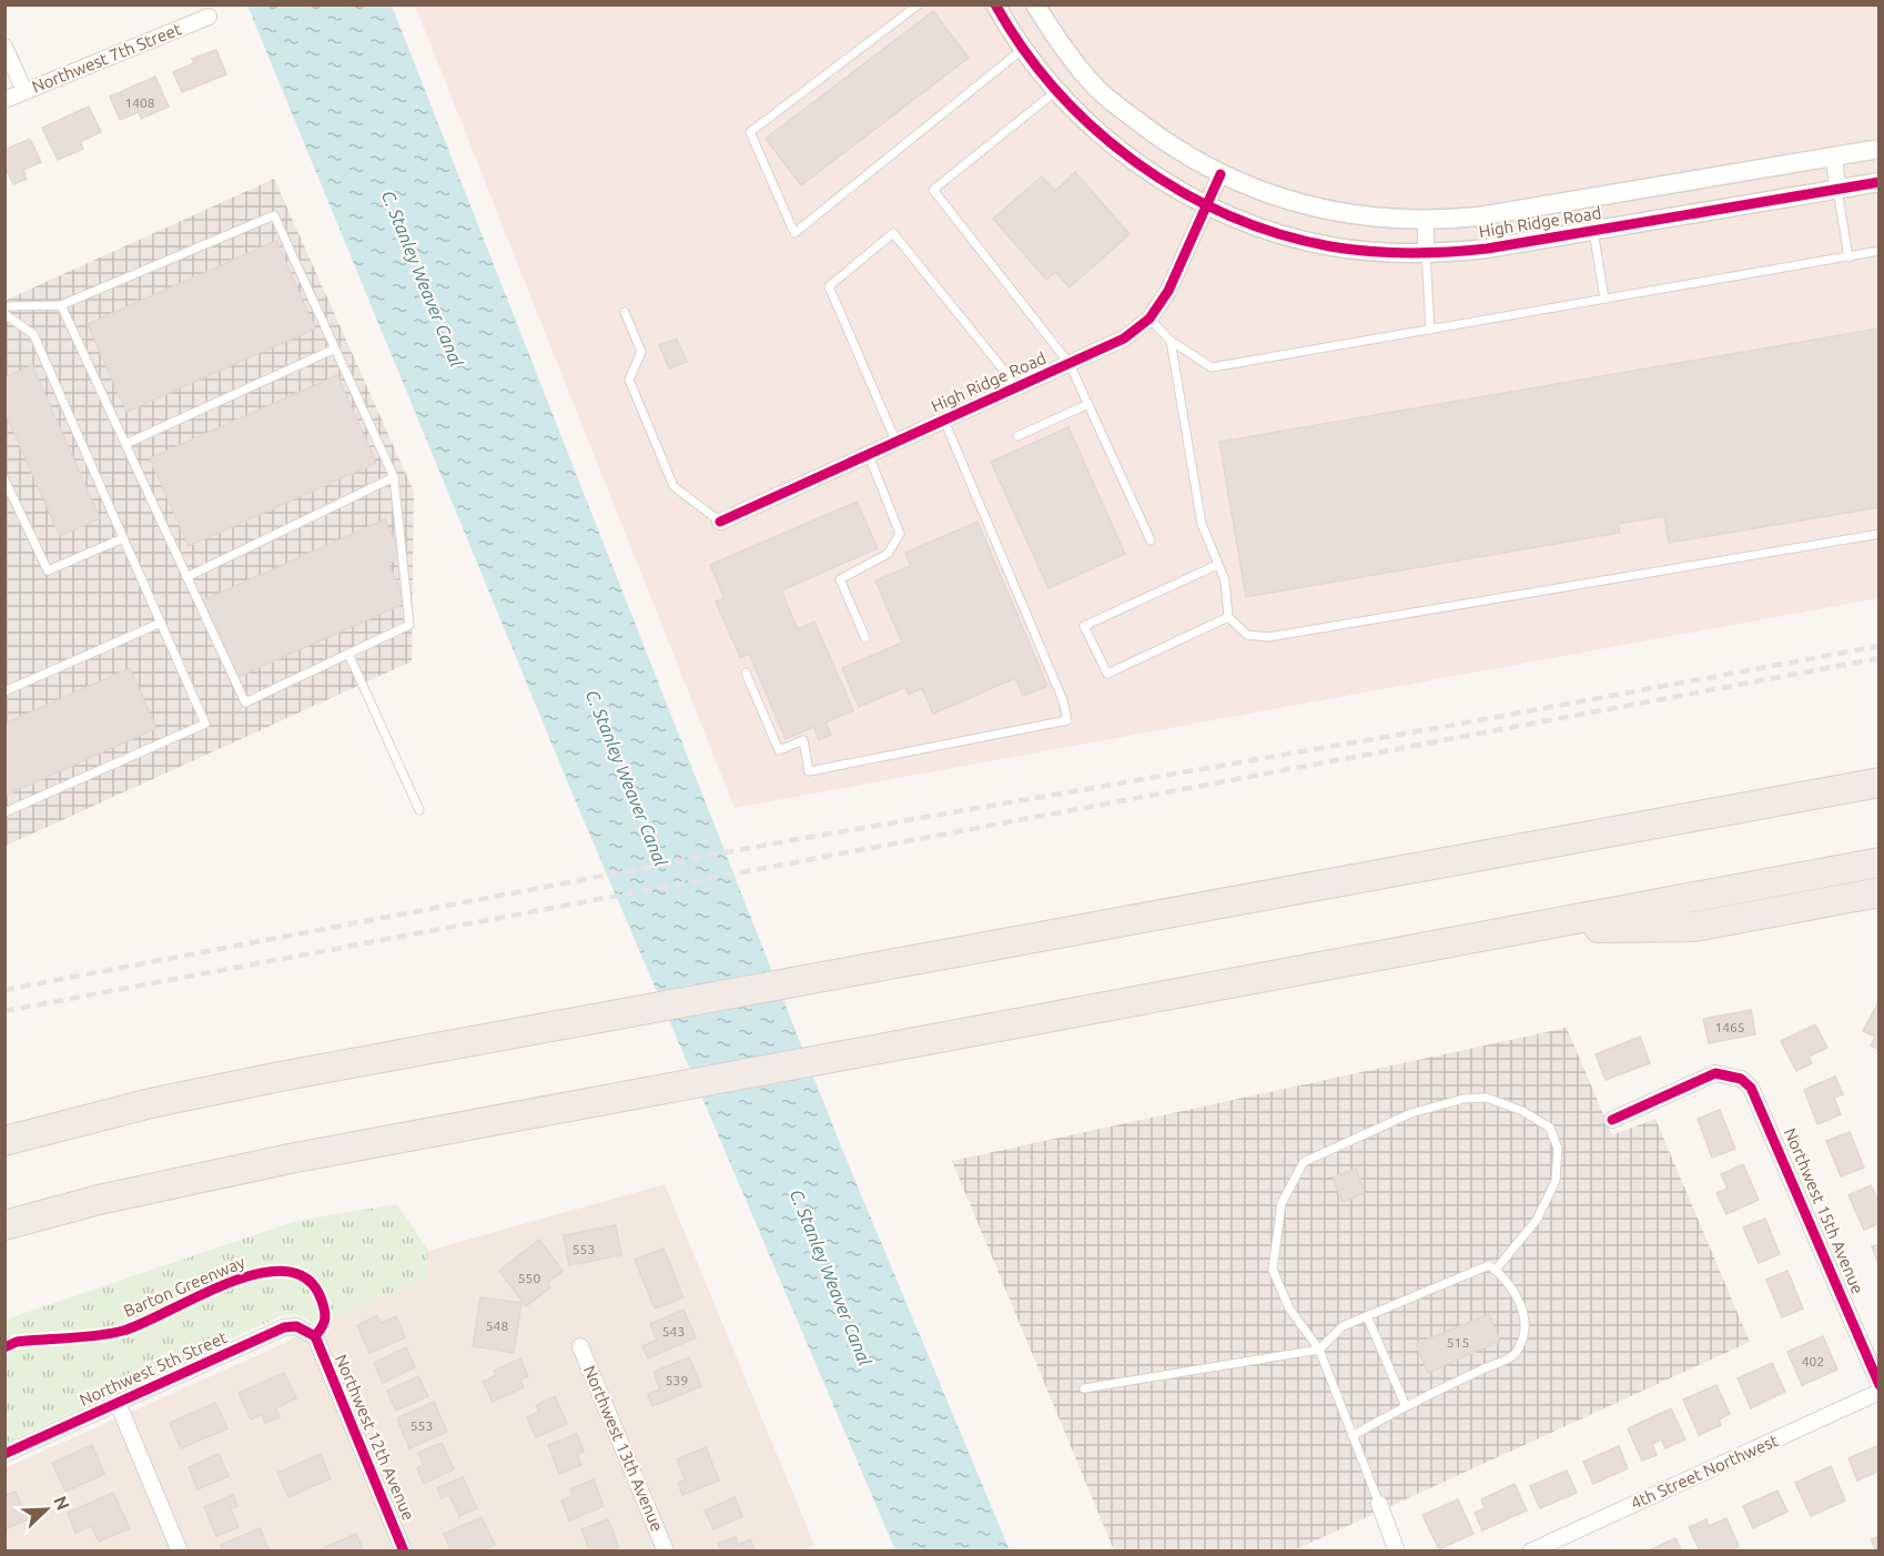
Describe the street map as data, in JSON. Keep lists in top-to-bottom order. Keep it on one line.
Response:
{"streets":{"street":["Northwest 7th Street","High Ridge Road","Northwest 15th Avenue","Northwest 5th Street","Northwest 12th Avenue","Northwest 13th Avenue","4th Street Northwest"],"cycle path":["Barton Greenway"]},"crossings":[["Northwest 5th Street","Northwest 12th Avenue"]],"water":["C. Stanley Weaver Canal"],"house_numbers":["1408","1465","553","550","548","543","515","402","539","553"],"north":"top right"}
